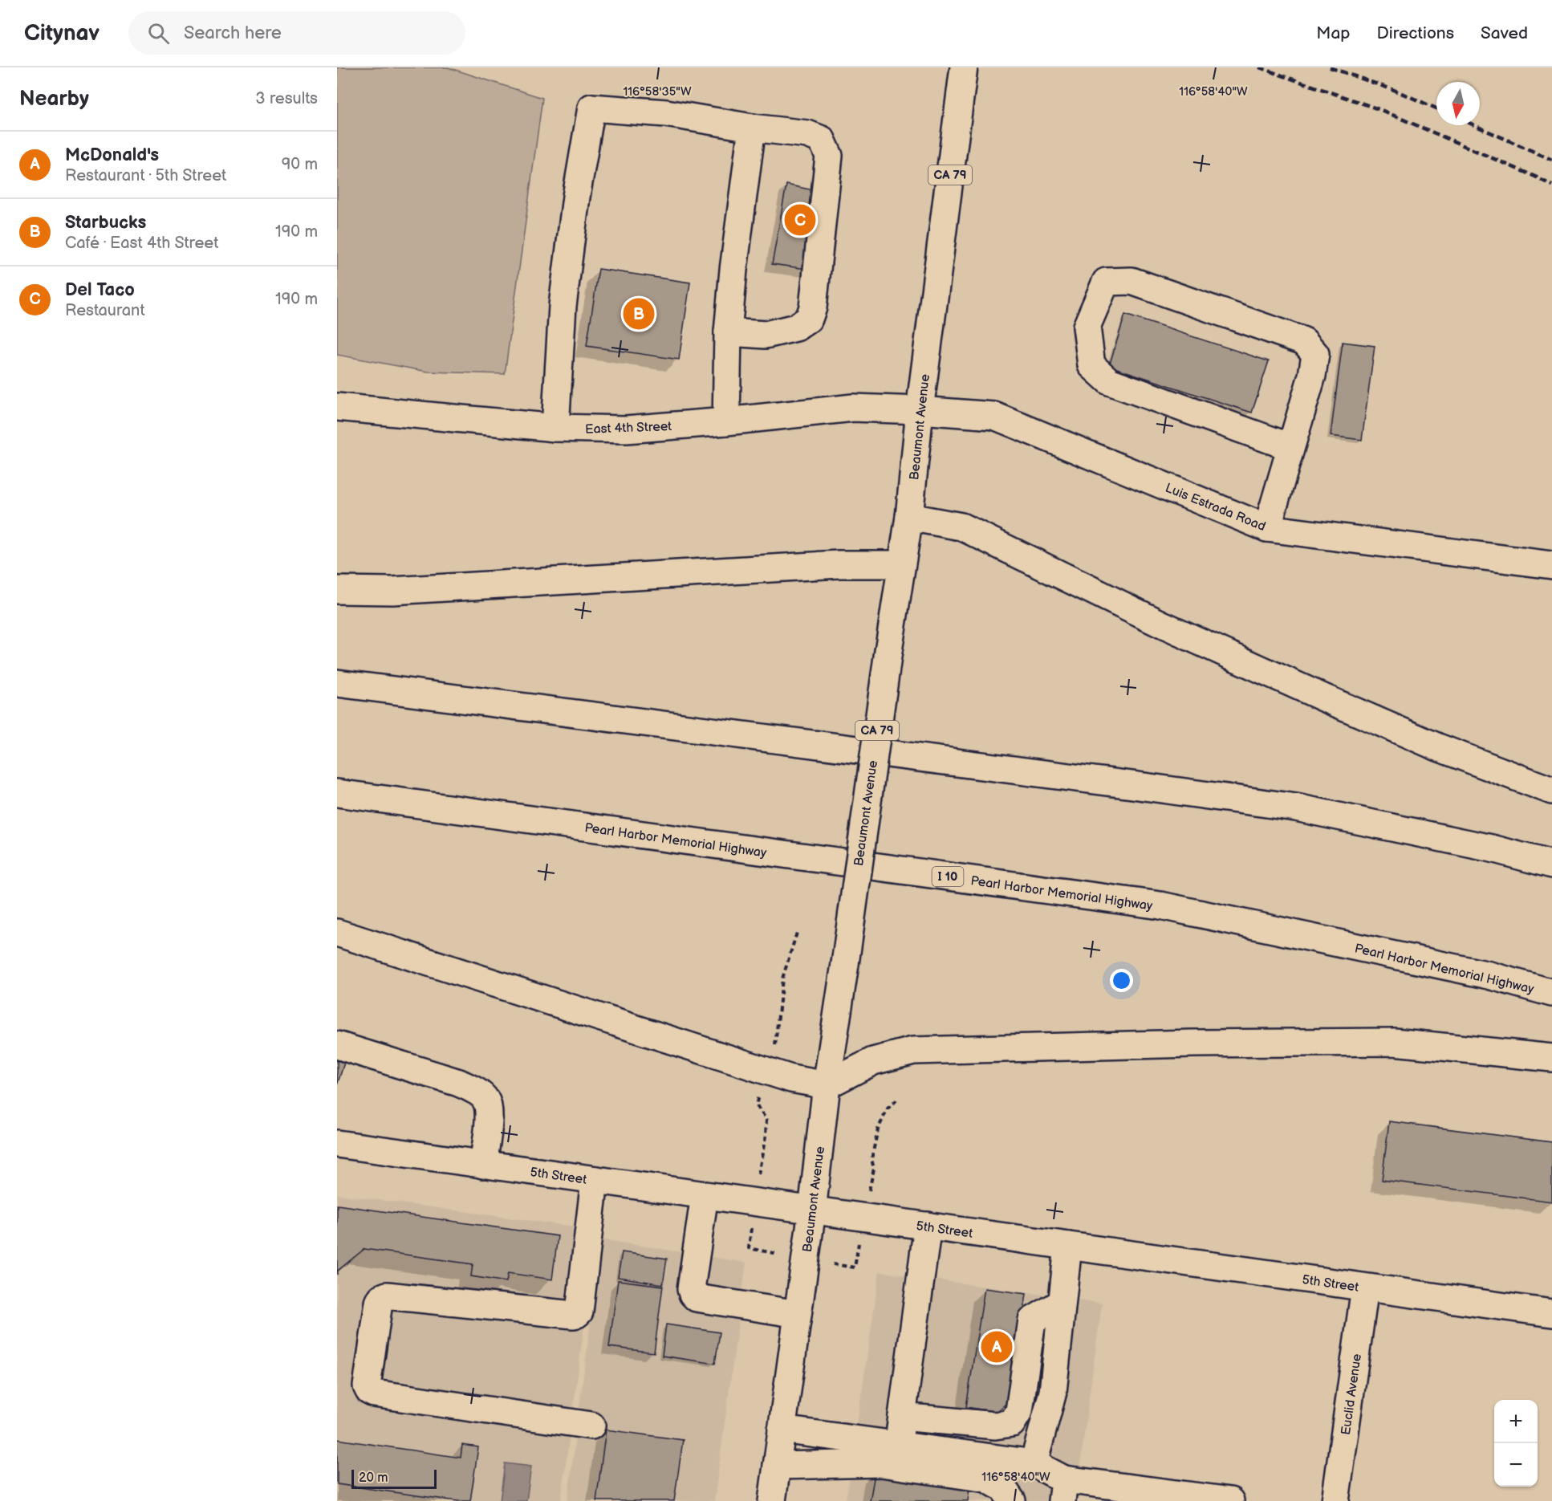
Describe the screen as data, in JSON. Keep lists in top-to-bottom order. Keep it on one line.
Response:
{"streets":{"main road":["CA 79","East 4th Street","Beaumont Avenue","Luis Estrada Road","Pearl Harbor Memorial Highway","I 10","5th Street","Euclid Avenue"]},"crossings":[["East 4th Street","Beaumont Avenue"],["East 4th Street","Luis Estrada Road"],["Beaumont Avenue","Luis Estrada Road"],["Beaumont Avenue","5th Street"],["5th Street","Euclid Avenue"]],"scale_bar":"20 m","north":"bottom","page":{"header":"Citynav","search":"Search here","nav":["Map","Directions","Saved"],"heading":["Nearby","3 results"],"list":[{"mark":"A","name":"McDonald's","note":"Restaurant · 5th Street","value":"90 m"},{"mark":"B","name":"Starbucks","note":"Café · East 4th Street","value":"190 m"},{"mark":"C","name":"Del Taco","note":"Restaurant","value":"190 m"}],"pins":["C","B","A"],"map_buttons":["+","−"],"scale":"20 m"},"coordinates":["116°58'35\"W","116°58'40\"W"]}
